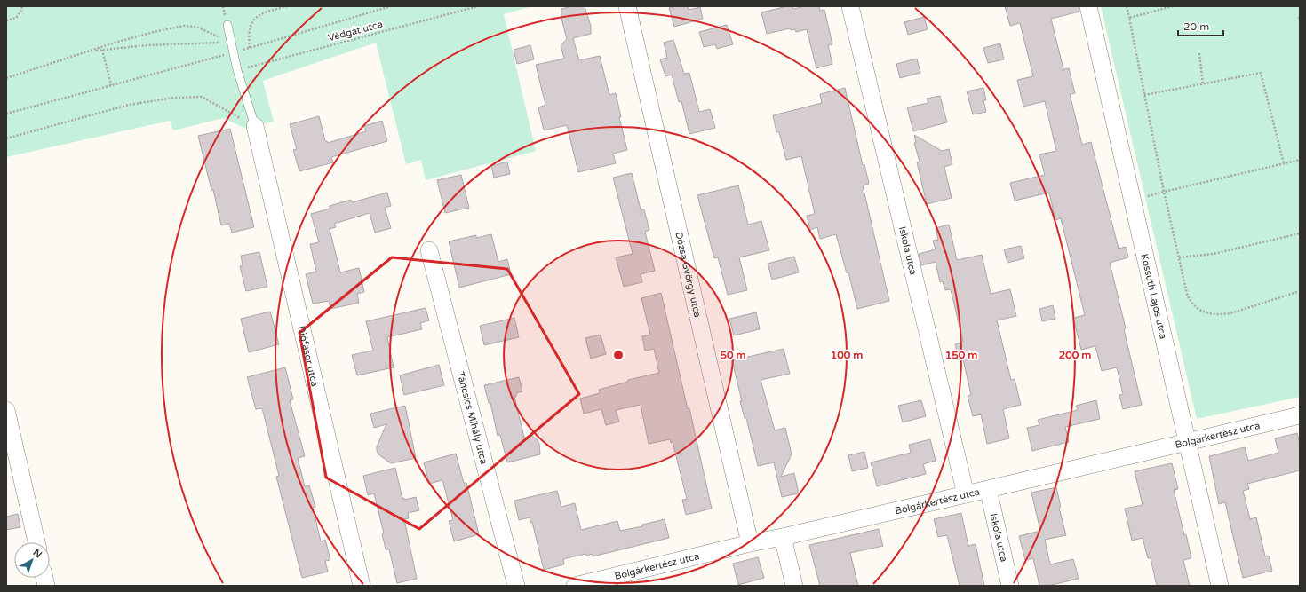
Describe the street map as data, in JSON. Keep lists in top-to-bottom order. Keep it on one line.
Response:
{"streets":{"street":["Iskola utca","Dózsa György utca","Kossuth Lajos utca","Diófasor utca","Táncsics Mihály utca","Bolgárkertész utca"],"path":["Védgát utca"]},"crossings":[["Iskola utca","Bolgárkertész utca"],["Dózsa György utca","Bolgárkertész utca"],["Kossuth Lajos utca","Bolgárkertész utca"]],"scale_bar":"20 m","north":"top right","rings":["50 m","100 m","150 m","200 m"]}
